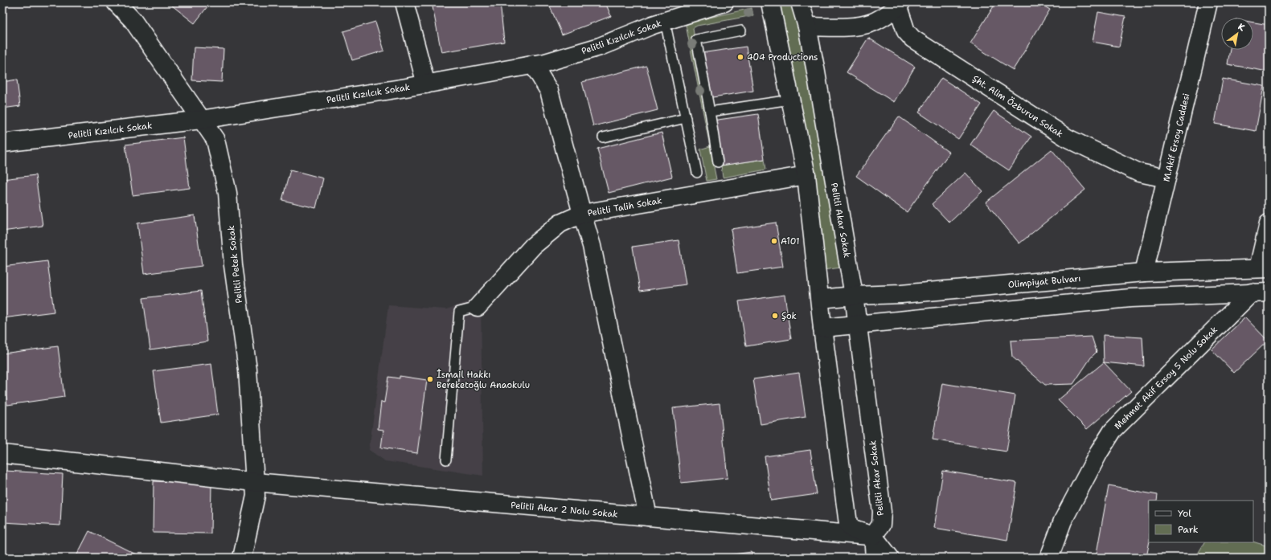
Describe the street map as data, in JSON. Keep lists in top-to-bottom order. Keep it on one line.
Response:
{"streets":{"street":["Pelitli Kızılcık Sokak","Şht. Alim Özburun Sokak","M.Akif Ersoy Caddesi","Pelitli Talih Sokak","Pelitli Akar Sokak","Pelitli Petek Sokak","Olimpiyat Bulvarı","Mehmet Akif Ersoy 5 Nolu Sokak","Pelitli Akar 2 Nolu Sokak"]},"crossings":[["Pelitli Kızılcık Sokak","Pelitli Petek Sokak"],["Şht. Alim Özburun Sokak","M.Akif Ersoy Caddesi"],["M.Akif Ersoy Caddesi","Olimpiyat Bulvarı"],["Pelitli Akar Sokak","Olimpiyat Bulvarı"],["Pelitli Akar Sokak","Pelitli Akar 2 Nolu Sokak"],["Pelitli Petek Sokak","Pelitli Akar 2 Nolu Sokak"]],"places":["404 Productions","A101","Şok","İsmail Hakkı Bereketoğlu Anaokulu"],"legend":["Yol","Park"],"north":"top right"}
